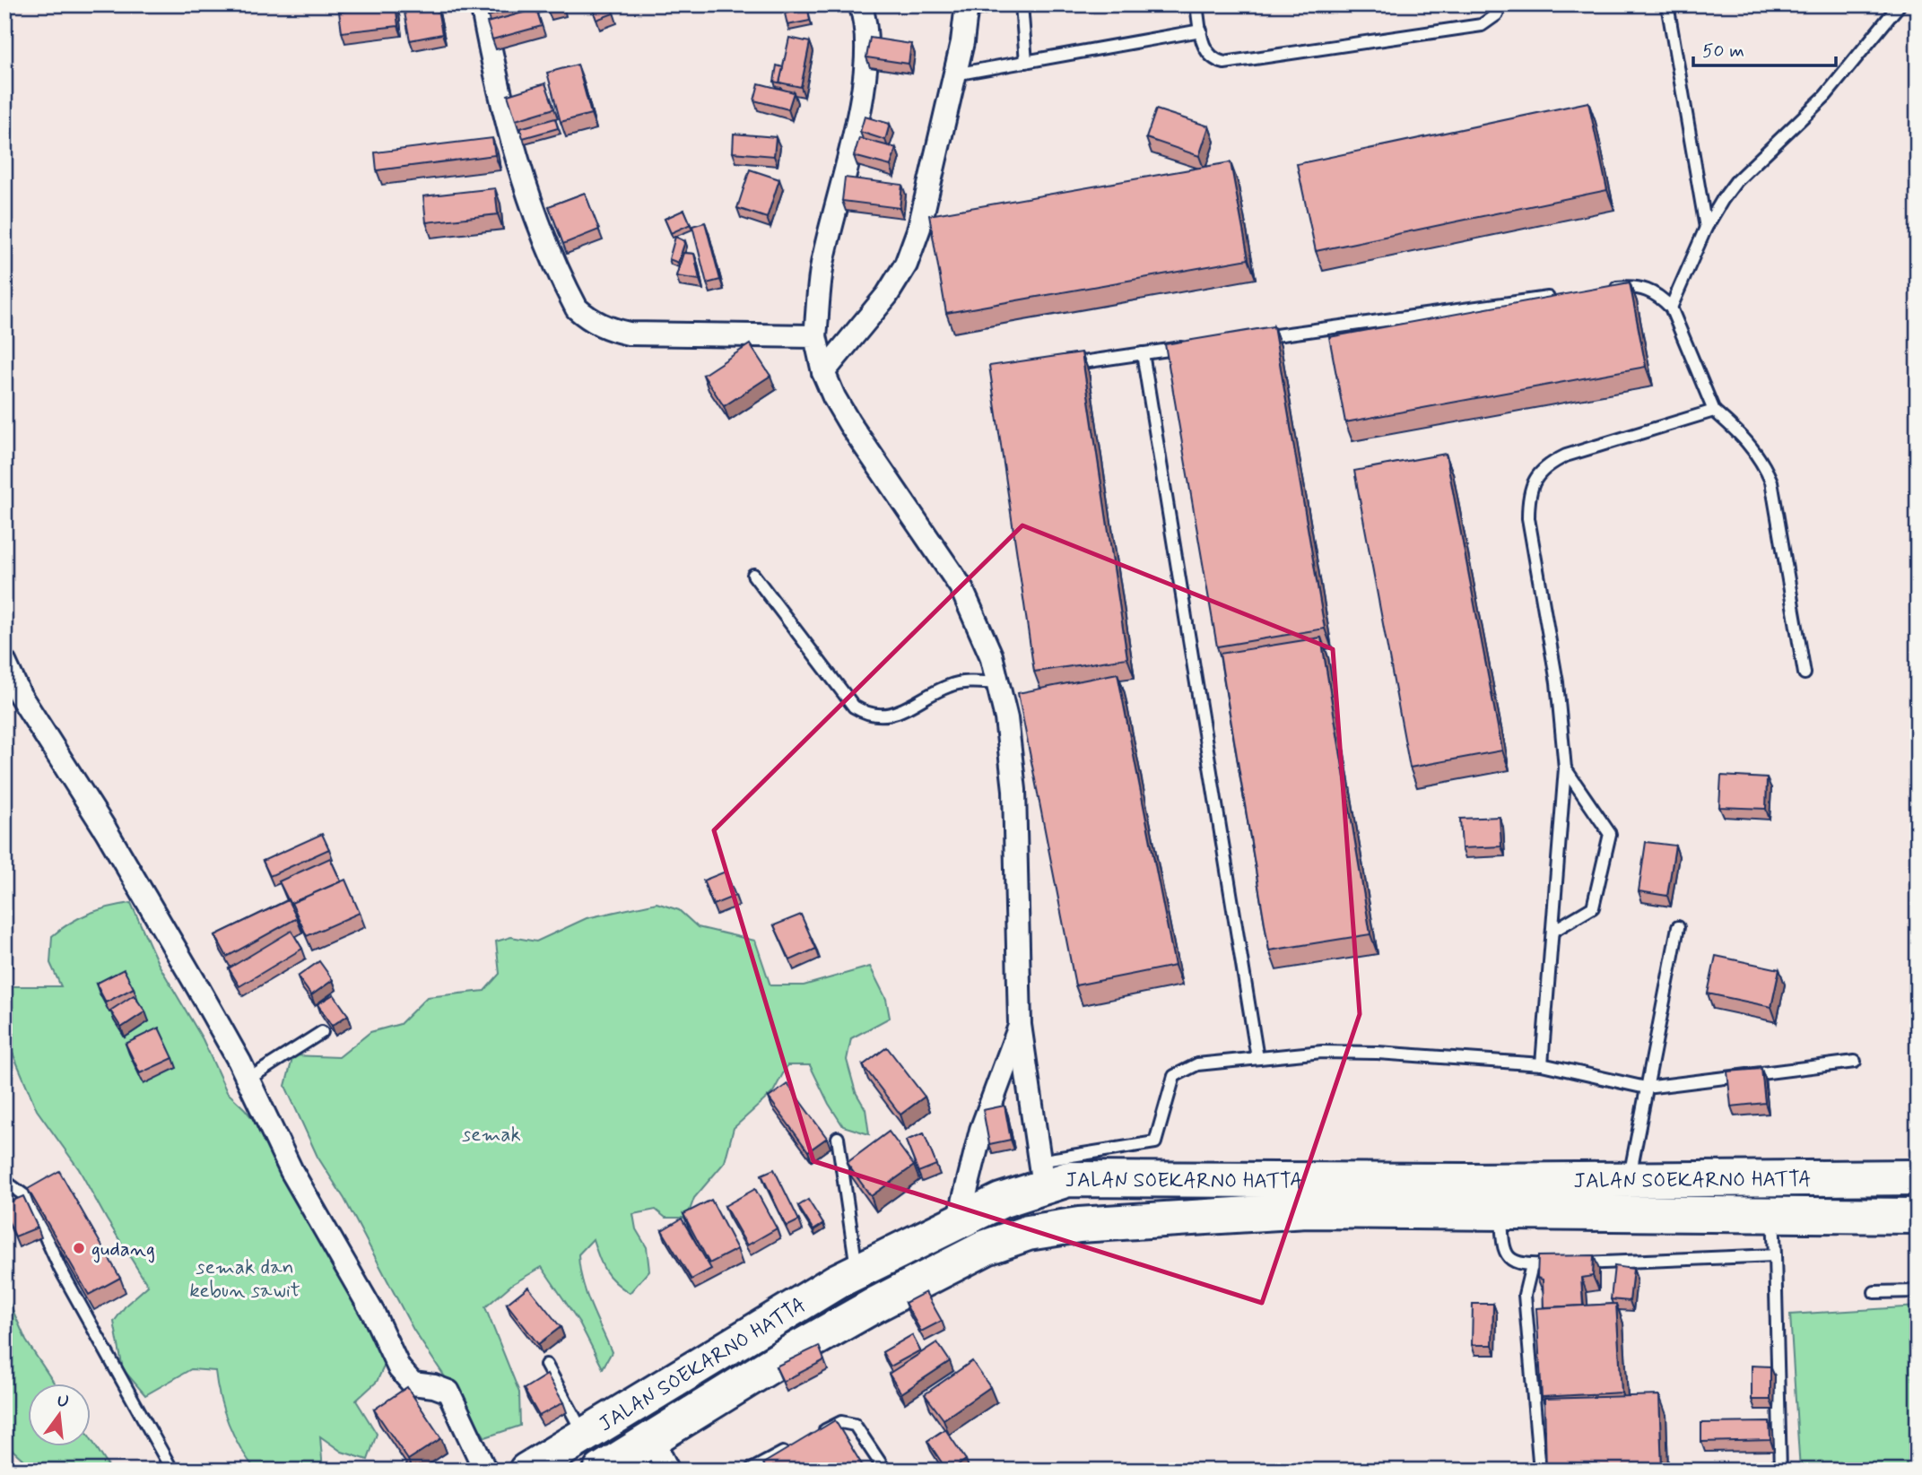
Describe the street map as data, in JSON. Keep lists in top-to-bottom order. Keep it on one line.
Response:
{"streets":{"highway":["JALAN SOEKARNO HATTA"]},"parks":["semak","semak dan kebun sawit"],"places":["gudang"],"scale_bar":"50 m","north":"top"}
